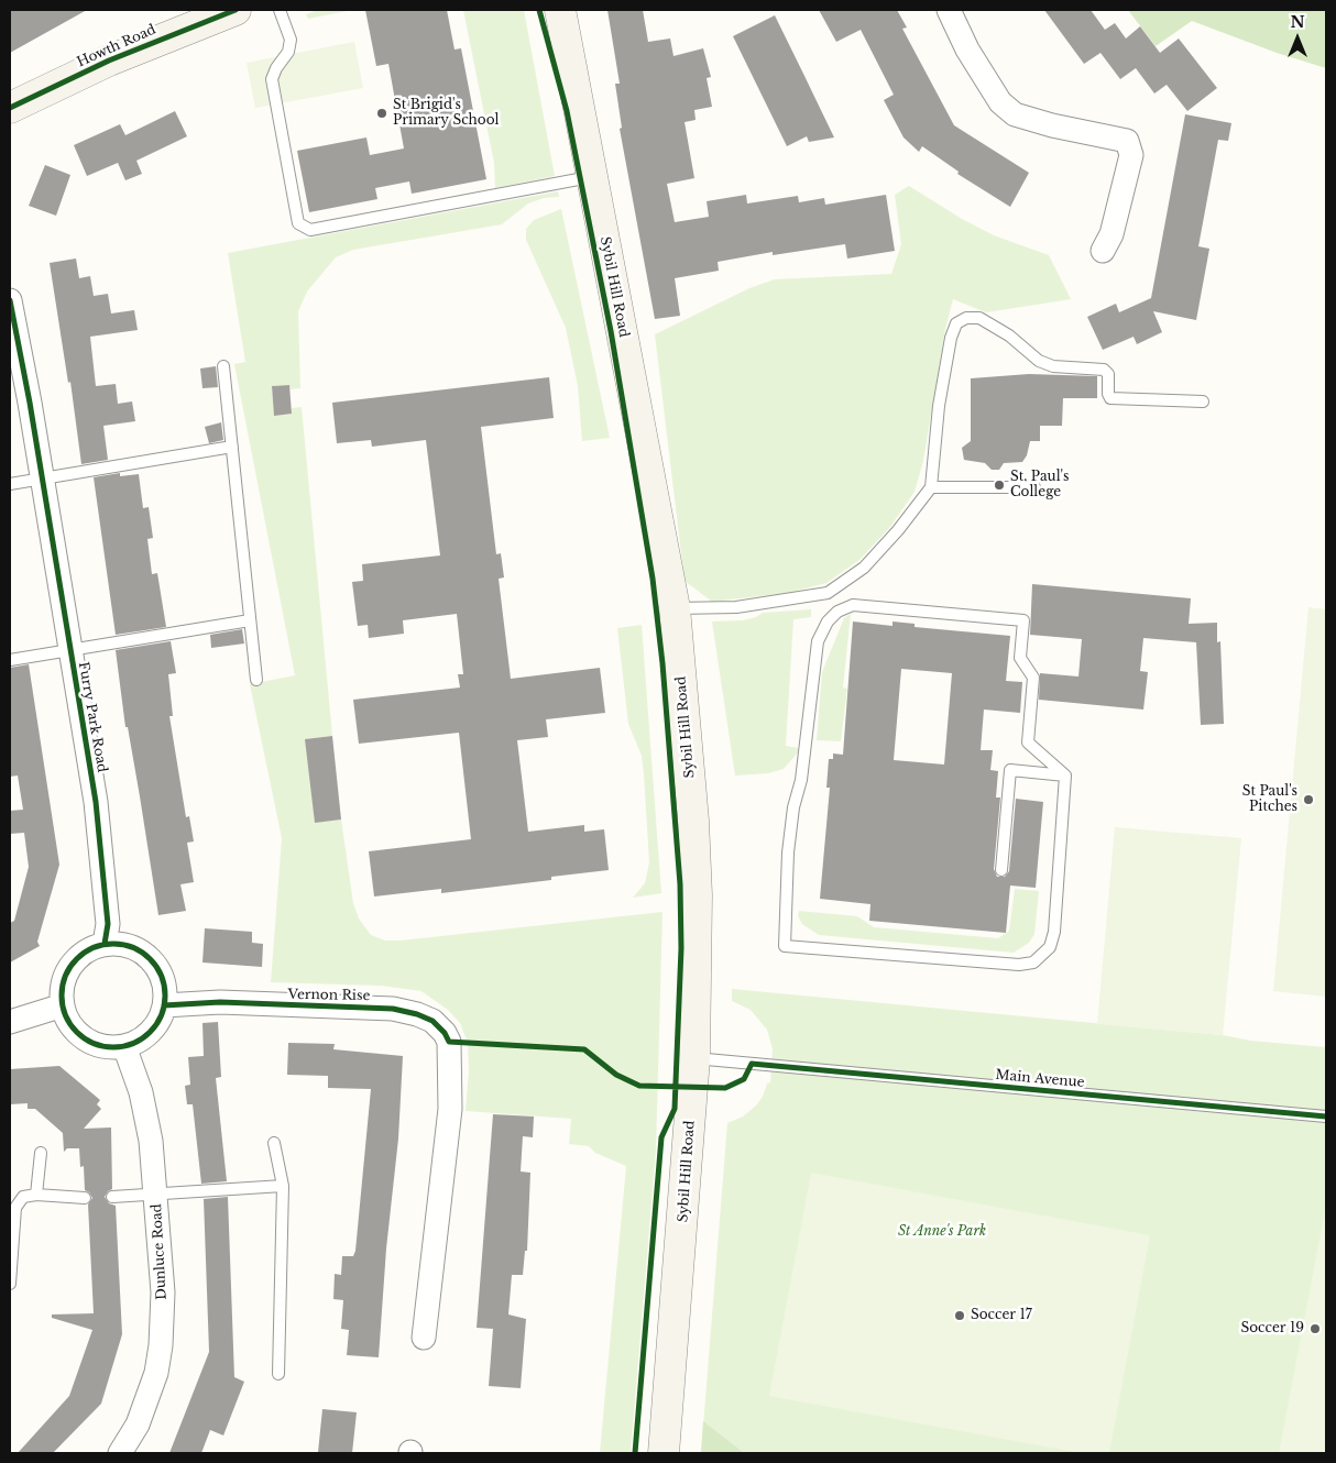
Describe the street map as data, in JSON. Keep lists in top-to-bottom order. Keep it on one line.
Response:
{"streets":{"main road":["Howth Road","Sybil Hill Road"],"street":["Furry Park Road","Vernon Rise","Dunluce Road"],"lane":["Main Avenue"]},"crossings":[["Sybil Hill Road","Main Avenue"],["Furry Park Road","Vernon Rise"],["Furry Park Road","Dunluce Road"],["Vernon Rise","Dunluce Road"]],"parks":["St Anne's Park"],"places":["St Brigid's Primary School","St. Paul's College","St Paul's Pitches","Soccer 17","Soccer 19"],"north":"top"}
